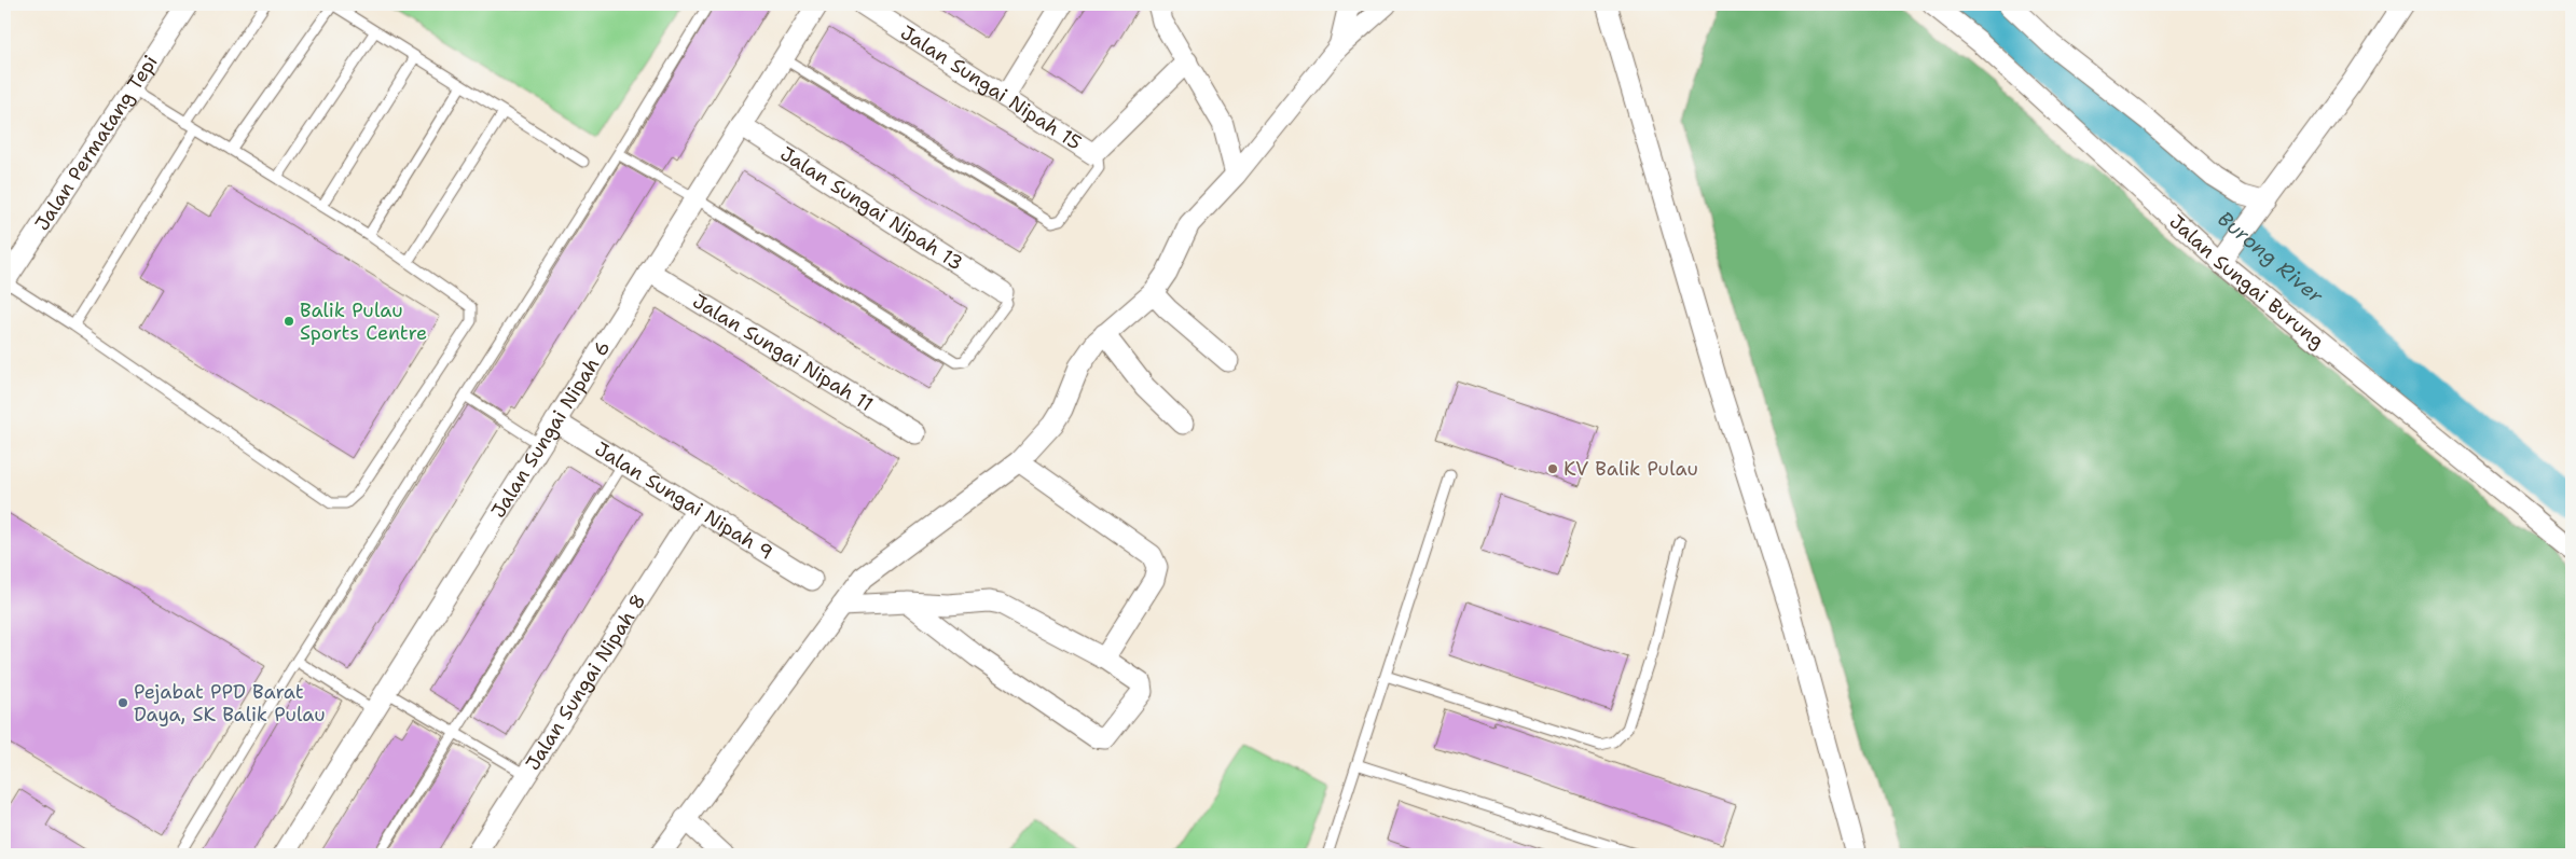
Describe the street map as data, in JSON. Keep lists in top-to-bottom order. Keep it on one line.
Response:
{"streets":{"street":["Jalan Sungai Nipah 15","Jalan Permatang Tepi","Jalan Sungai Nipah 13","Jalan Sungai Burung","Jalan Sungai Nipah 11","Jalan Sungai Nipah 6","Jalan Sungai Nipah 9","Jalan Sungai Nipah 8"]},"crossings":[["Jalan Sungai Nipah 13","Jalan Sungai Nipah 6"],["Jalan Sungai Nipah 11","Jalan Sungai Nipah 6"],["Jalan Sungai Nipah 6","Jalan Sungai Nipah 9"],["Jalan Sungai Nipah 9","Jalan Sungai Nipah 8"]],"water":["Burong River"],"places":["Balik Pulau Sports Centre","KV Balik Pulau","Pejabat PPD Barat Daya, SK Balik Pulau"]}
